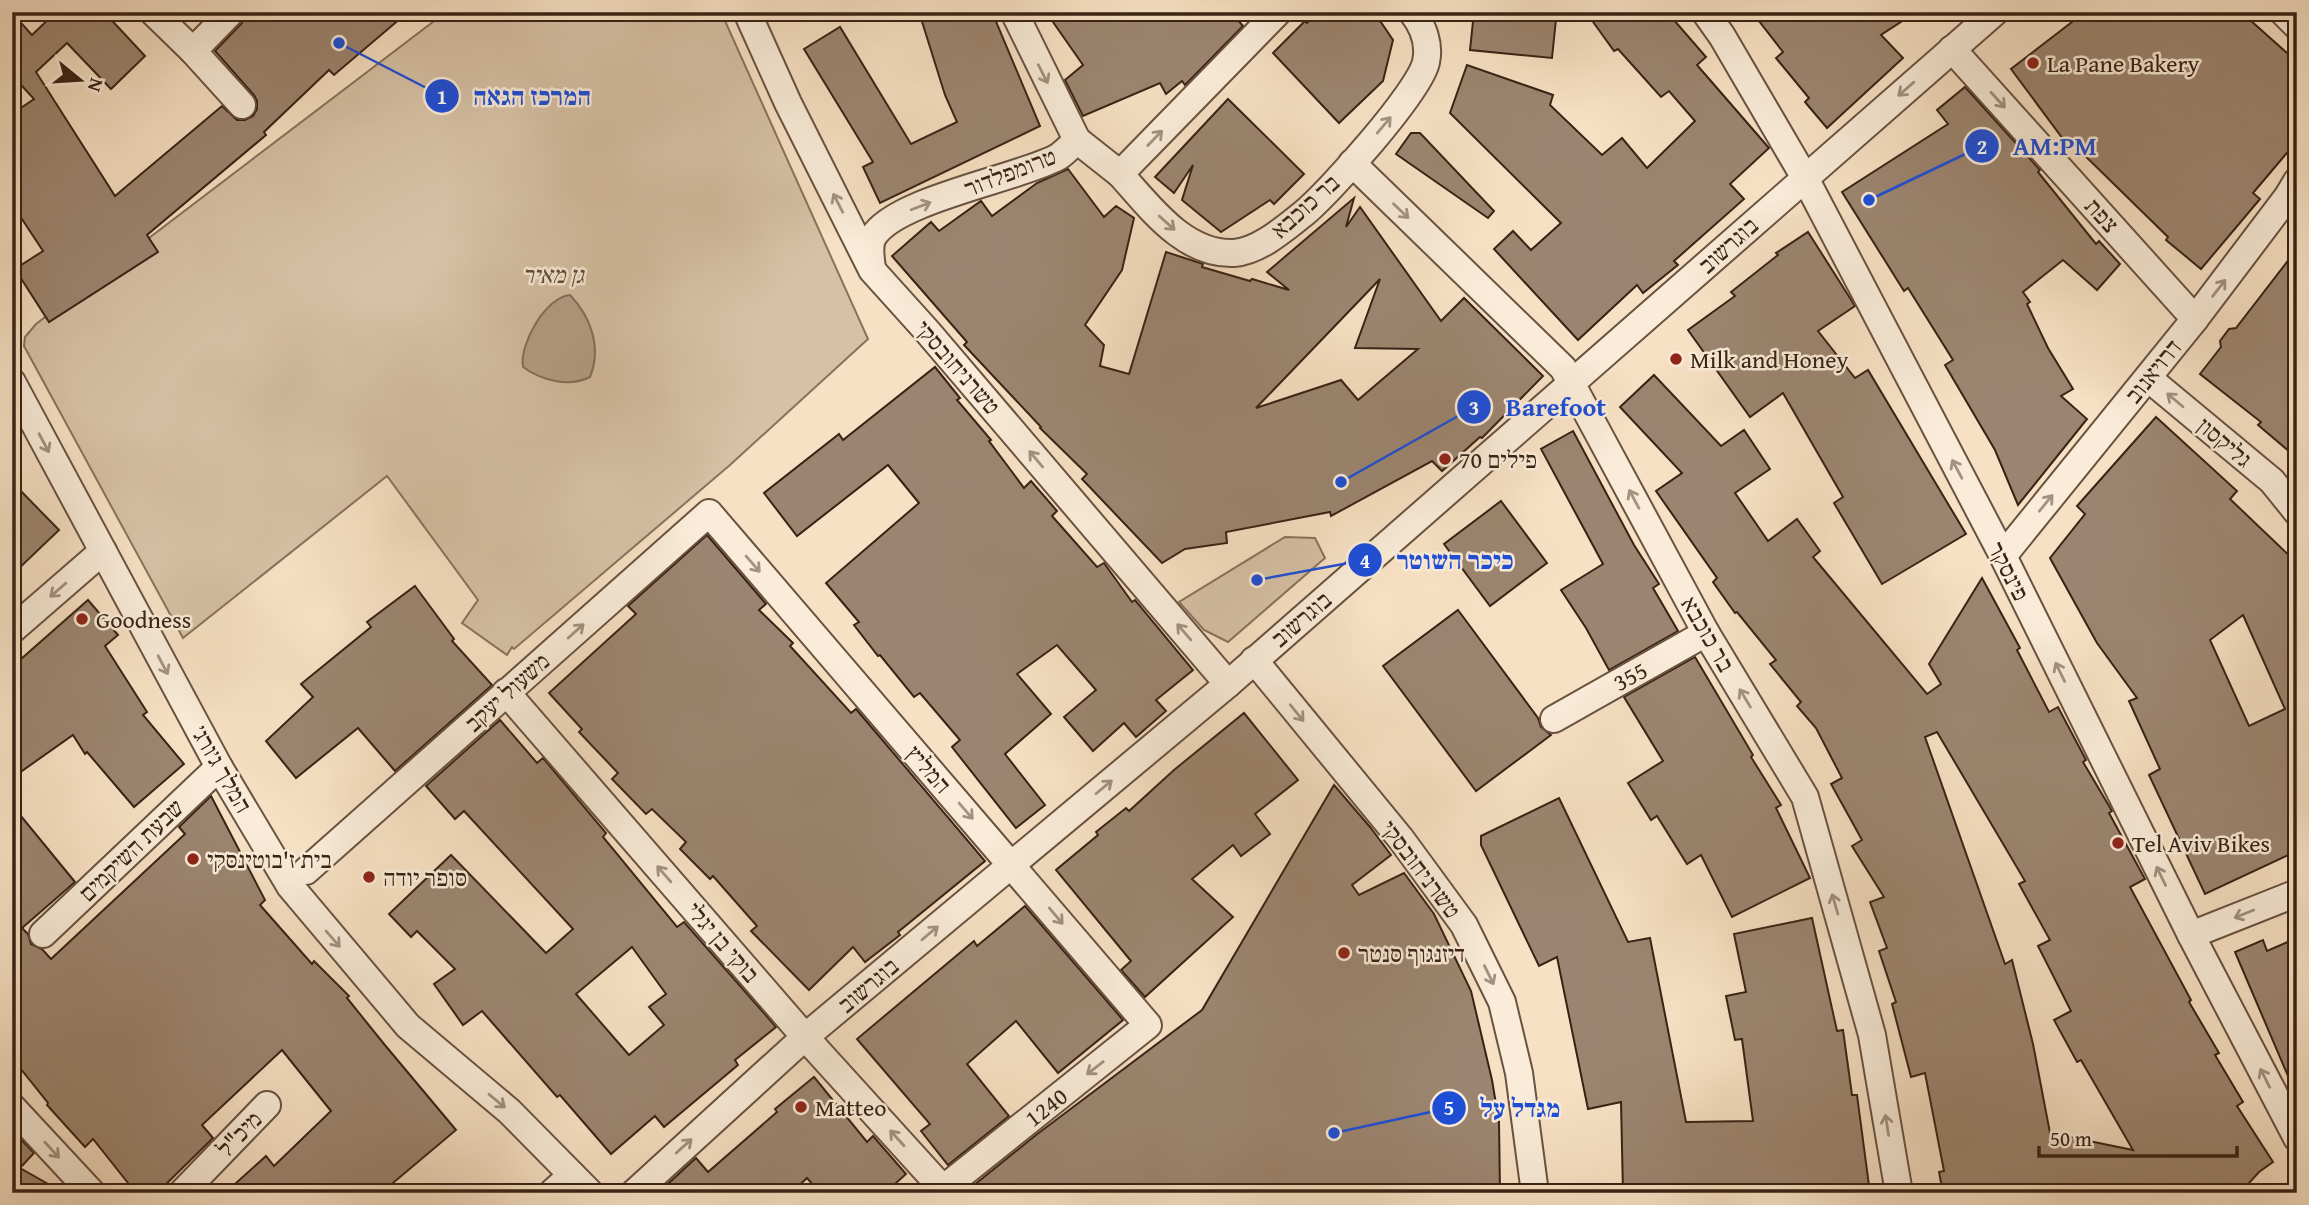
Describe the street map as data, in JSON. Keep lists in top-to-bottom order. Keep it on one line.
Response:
{"streets":{"street":["טרומפלדור","בר כוכבא","צפת","בוגרשוב","טשרניחובסקי","דרויאנוב","גליקסון","פינסקר","355","משעול יעקב","המלך ג׳ורג׳","המליץ","שבעת השיקמים","בוקי בן יגלי","1240","מיכ\"ל"]},"crossings":[["טרומפלדור","בר כוכבא"],["טרומפלדור","טשרניחובסקי"],["בר כוכבא","בוגרשוב"],["בר כוכבא","355"],["צפת","בוגרשוב"],["צפת","דרויאנוב"],["בוגרשוב","טשרניחובסקי"],["בוגרשוב","פינסקר"],["בוגרשוב","המליץ"],["בוגרשוב","בוקי בן יגלי"],["דרויאנוב","גליקסון"],["דרויאנוב","פינסקר"],["משעול יעקב","המליץ"],["משעול יעקב","בוקי בן יגלי"],["המלך ג׳ורג׳","שבעת השיקמים"],["המליץ","1240"],["בוקי בן יגלי","1240"]],"one_way":["טרומפלדור","צפת","דרויאנוב","גליקסון","פינסקר","משעול יעקב","המלך ג׳ורג׳","המליץ","בוקי בן יגלי","1240"],"parks":["גן מאיר"],"places":["המרכז הגאה","La Pane Bakery","AM:PM","Milk and Honey","70 פילים","Barefoot","כיכר השוטר","Goodness","Tel Aviv Bikes","בית ז'בוטינסקי","סופר יודה","דיזנגוף סנטר","Matteo","מגדל על"],"scale_bar":"50 m","north":"right"}
